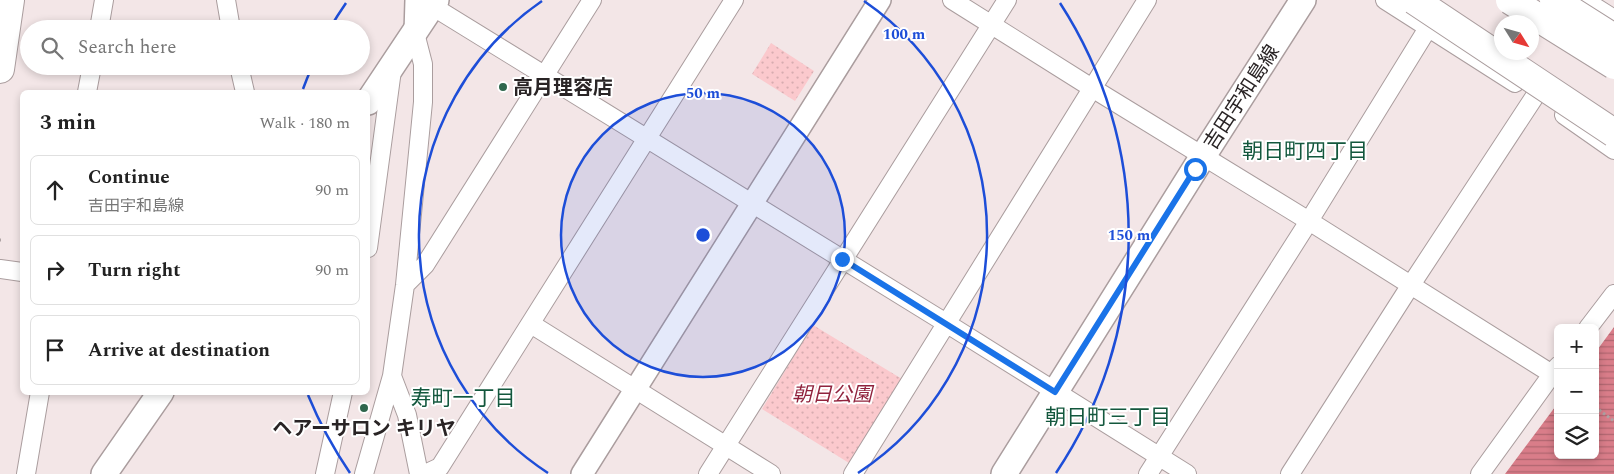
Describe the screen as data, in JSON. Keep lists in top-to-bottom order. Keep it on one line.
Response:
{"streets":{"main road":["吉田宇和島線"]},"districts":["朝日町四丁目","寿町一丁目","朝日町三丁目"],"parks":["朝日公園"],"places":["高月理容店","ヘアーサロン キリヤ"],"north":"bottom right","page":{"search":"Search here","heading":["3 min","Walk · 180 m"],"list":[["Continue","吉田宇和島線","90 m"],["Turn right","90 m"],"Arrive at destination"],"map_buttons":["+","−"]},"rings":["100 m","50 m","150 m"]}
